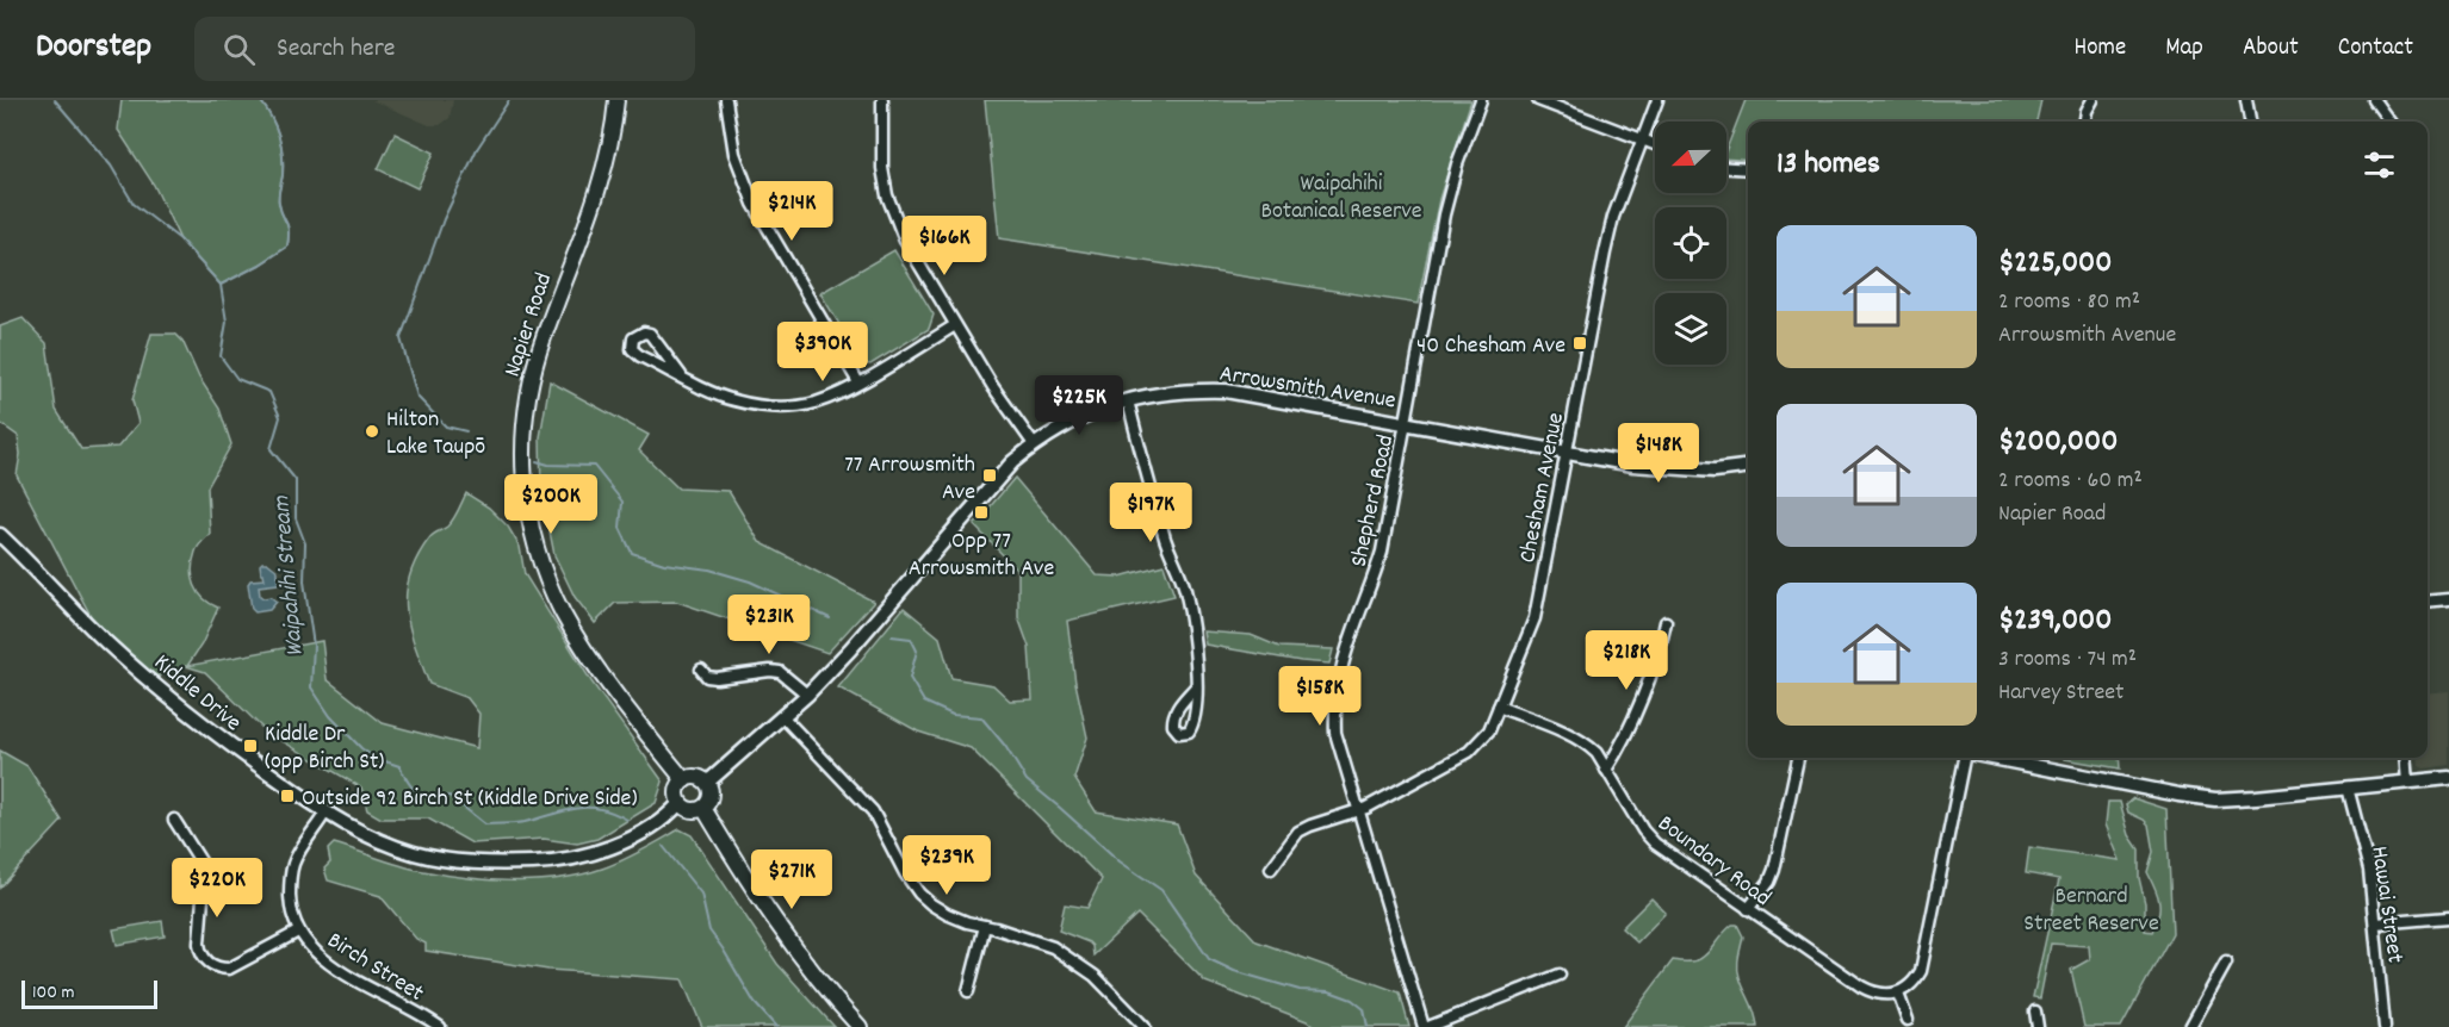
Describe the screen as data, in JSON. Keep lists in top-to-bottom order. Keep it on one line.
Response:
{"streets":{"main road":["Napier Road"],"street":["Arrowsmith Avenue","Chesham Avenue","Shepherd Road","Kiddle Drive","Boundary Road","Hawai Street","Birch Street"]},"crossings":[["Napier Road","Arrowsmith Avenue"],["Napier Road","Kiddle Drive"],["Arrowsmith Avenue","Chesham Avenue"],["Arrowsmith Avenue","Shepherd Road"],["Arrowsmith Avenue","Kiddle Drive"],["Chesham Avenue","Shepherd Road"],["Chesham Avenue","Boundary Road"],["Kiddle Drive","Birch Street"]],"water":["Waipahihi Stream"],"parks":["Waipahihi Botanical Reserve","Bernard Street Reserve"],"places":{"transit":["40 Chesham Ave","77 Arrowsmith Ave","Opp 77 Arrowsmith Ave","Kiddle Dr (opp Birch St)","Outside 92 Birch St (Kiddle Drive Side)"],"other":["Hilton Lake Taupō"]},"scale_bar":"100 m","north":"left","page":{"header":"Doorstep","search":"Search here","nav":["Home","Map","About","Contact"],"heading":"13 homes","price":["$214K","$166K","$390K","$225K","$148K","$200K","$197K","$231K","$218K","$158K","$239K","$271K","$220K"],"list":[{"name":"$225,000","note":"2 rooms · 80 m² · Arrowsmith Avenue"},{"name":"$200,000","note":"2 rooms · 60 m² · Napier Road"},{"name":"$239,000","note":"3 rooms · 74 m² · Harvey Street"}],"scale":"100 m"}}
